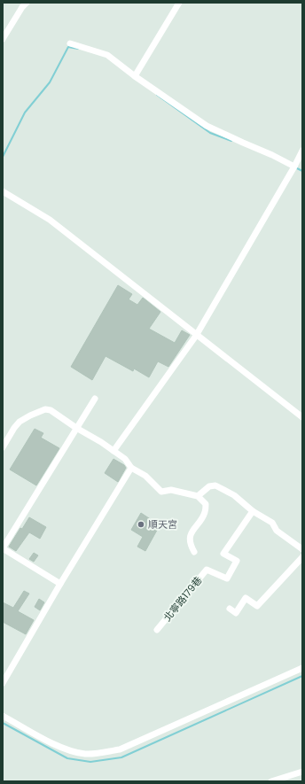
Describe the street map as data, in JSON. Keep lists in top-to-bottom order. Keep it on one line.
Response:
{"streets":{"street":["北寧路179巷"]},"places":["順天宮"]}
